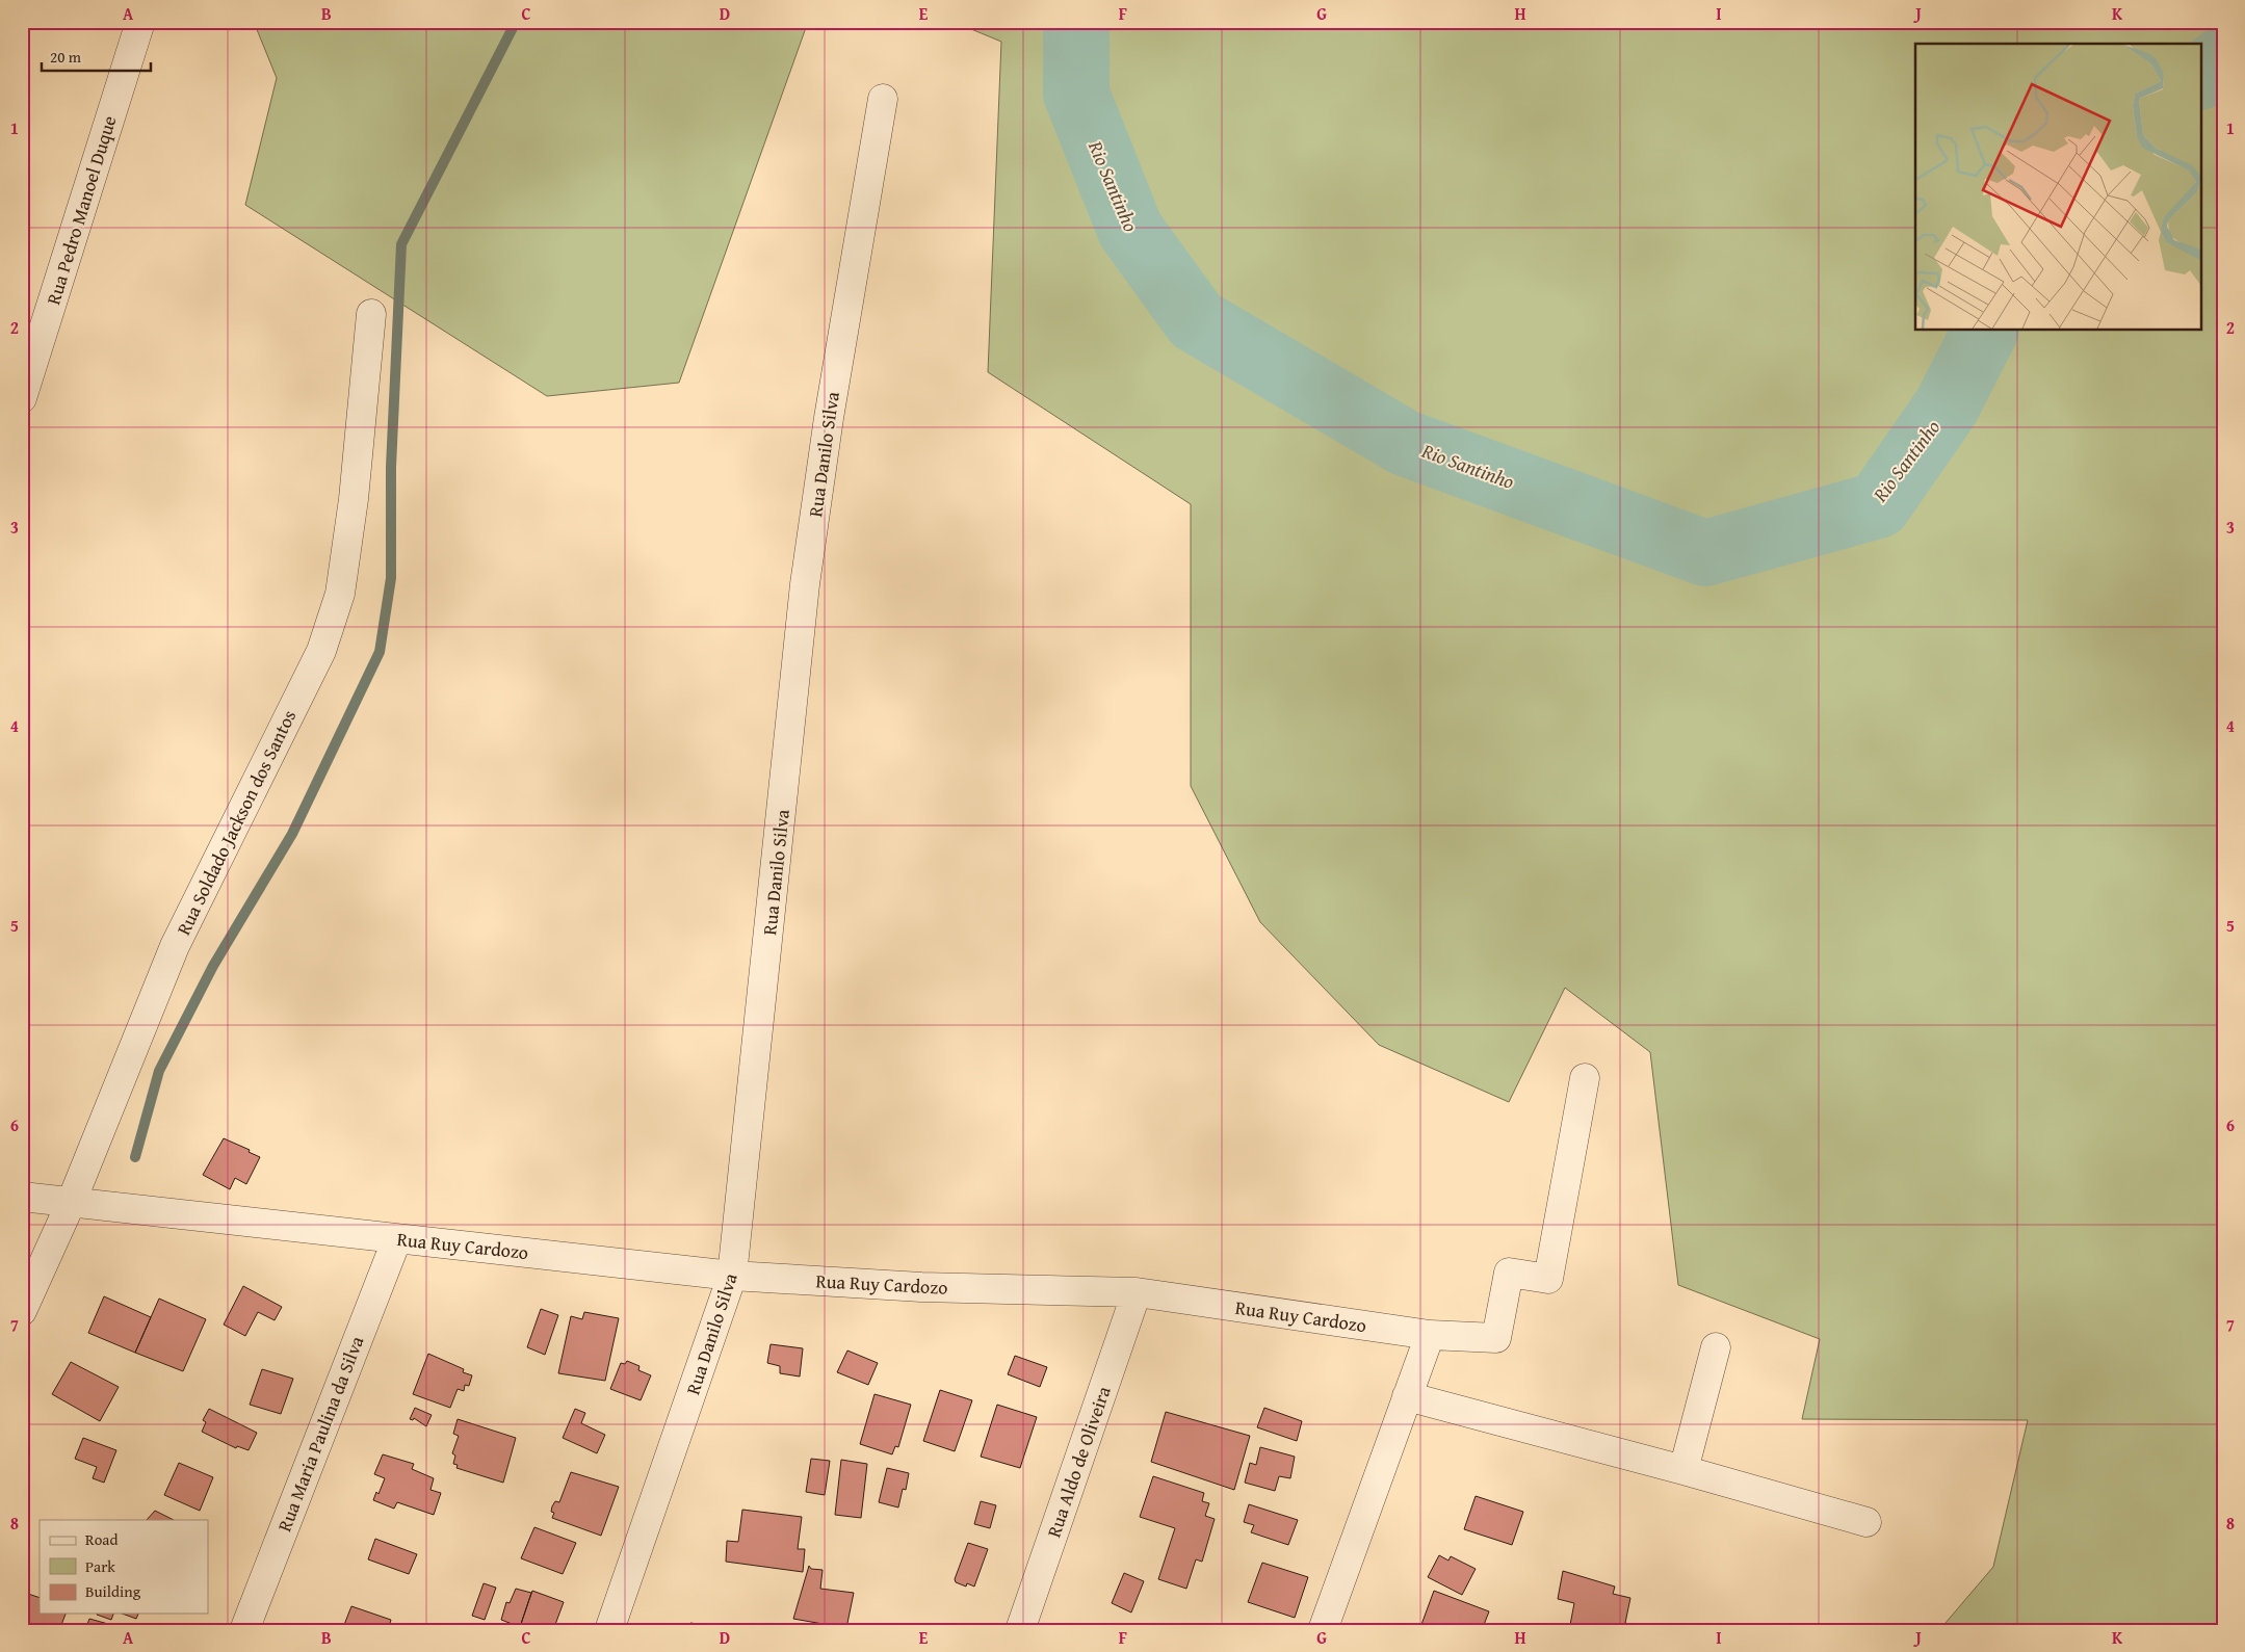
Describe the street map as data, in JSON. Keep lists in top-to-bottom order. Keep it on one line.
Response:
{"streets":{"street":["Rua Pedro Manoel Duque","Rua Danilo Silva","Rua Soldado Jackson dos Santos","Rua Ruy Cardozo","Rua Maria Paulina da Silva","Rua Aldo de Oliveira"]},"crossings":[["Rua Danilo Silva","Rua Ruy Cardozo"],["Rua Soldado Jackson dos Santos","Rua Ruy Cardozo"],["Rua Ruy Cardozo","Rua Maria Paulina da Silva"],["Rua Ruy Cardozo","Rua Aldo de Oliveira"]],"water":["Rio Santinho"],"legend":["Road","Park","Building"],"scale_bar":"20 m","grid":{"columns":["A","B","C","D","E","F","G","H","I","J","K"],"rows":["1","2","3","4","5","6","7","8"]}}
